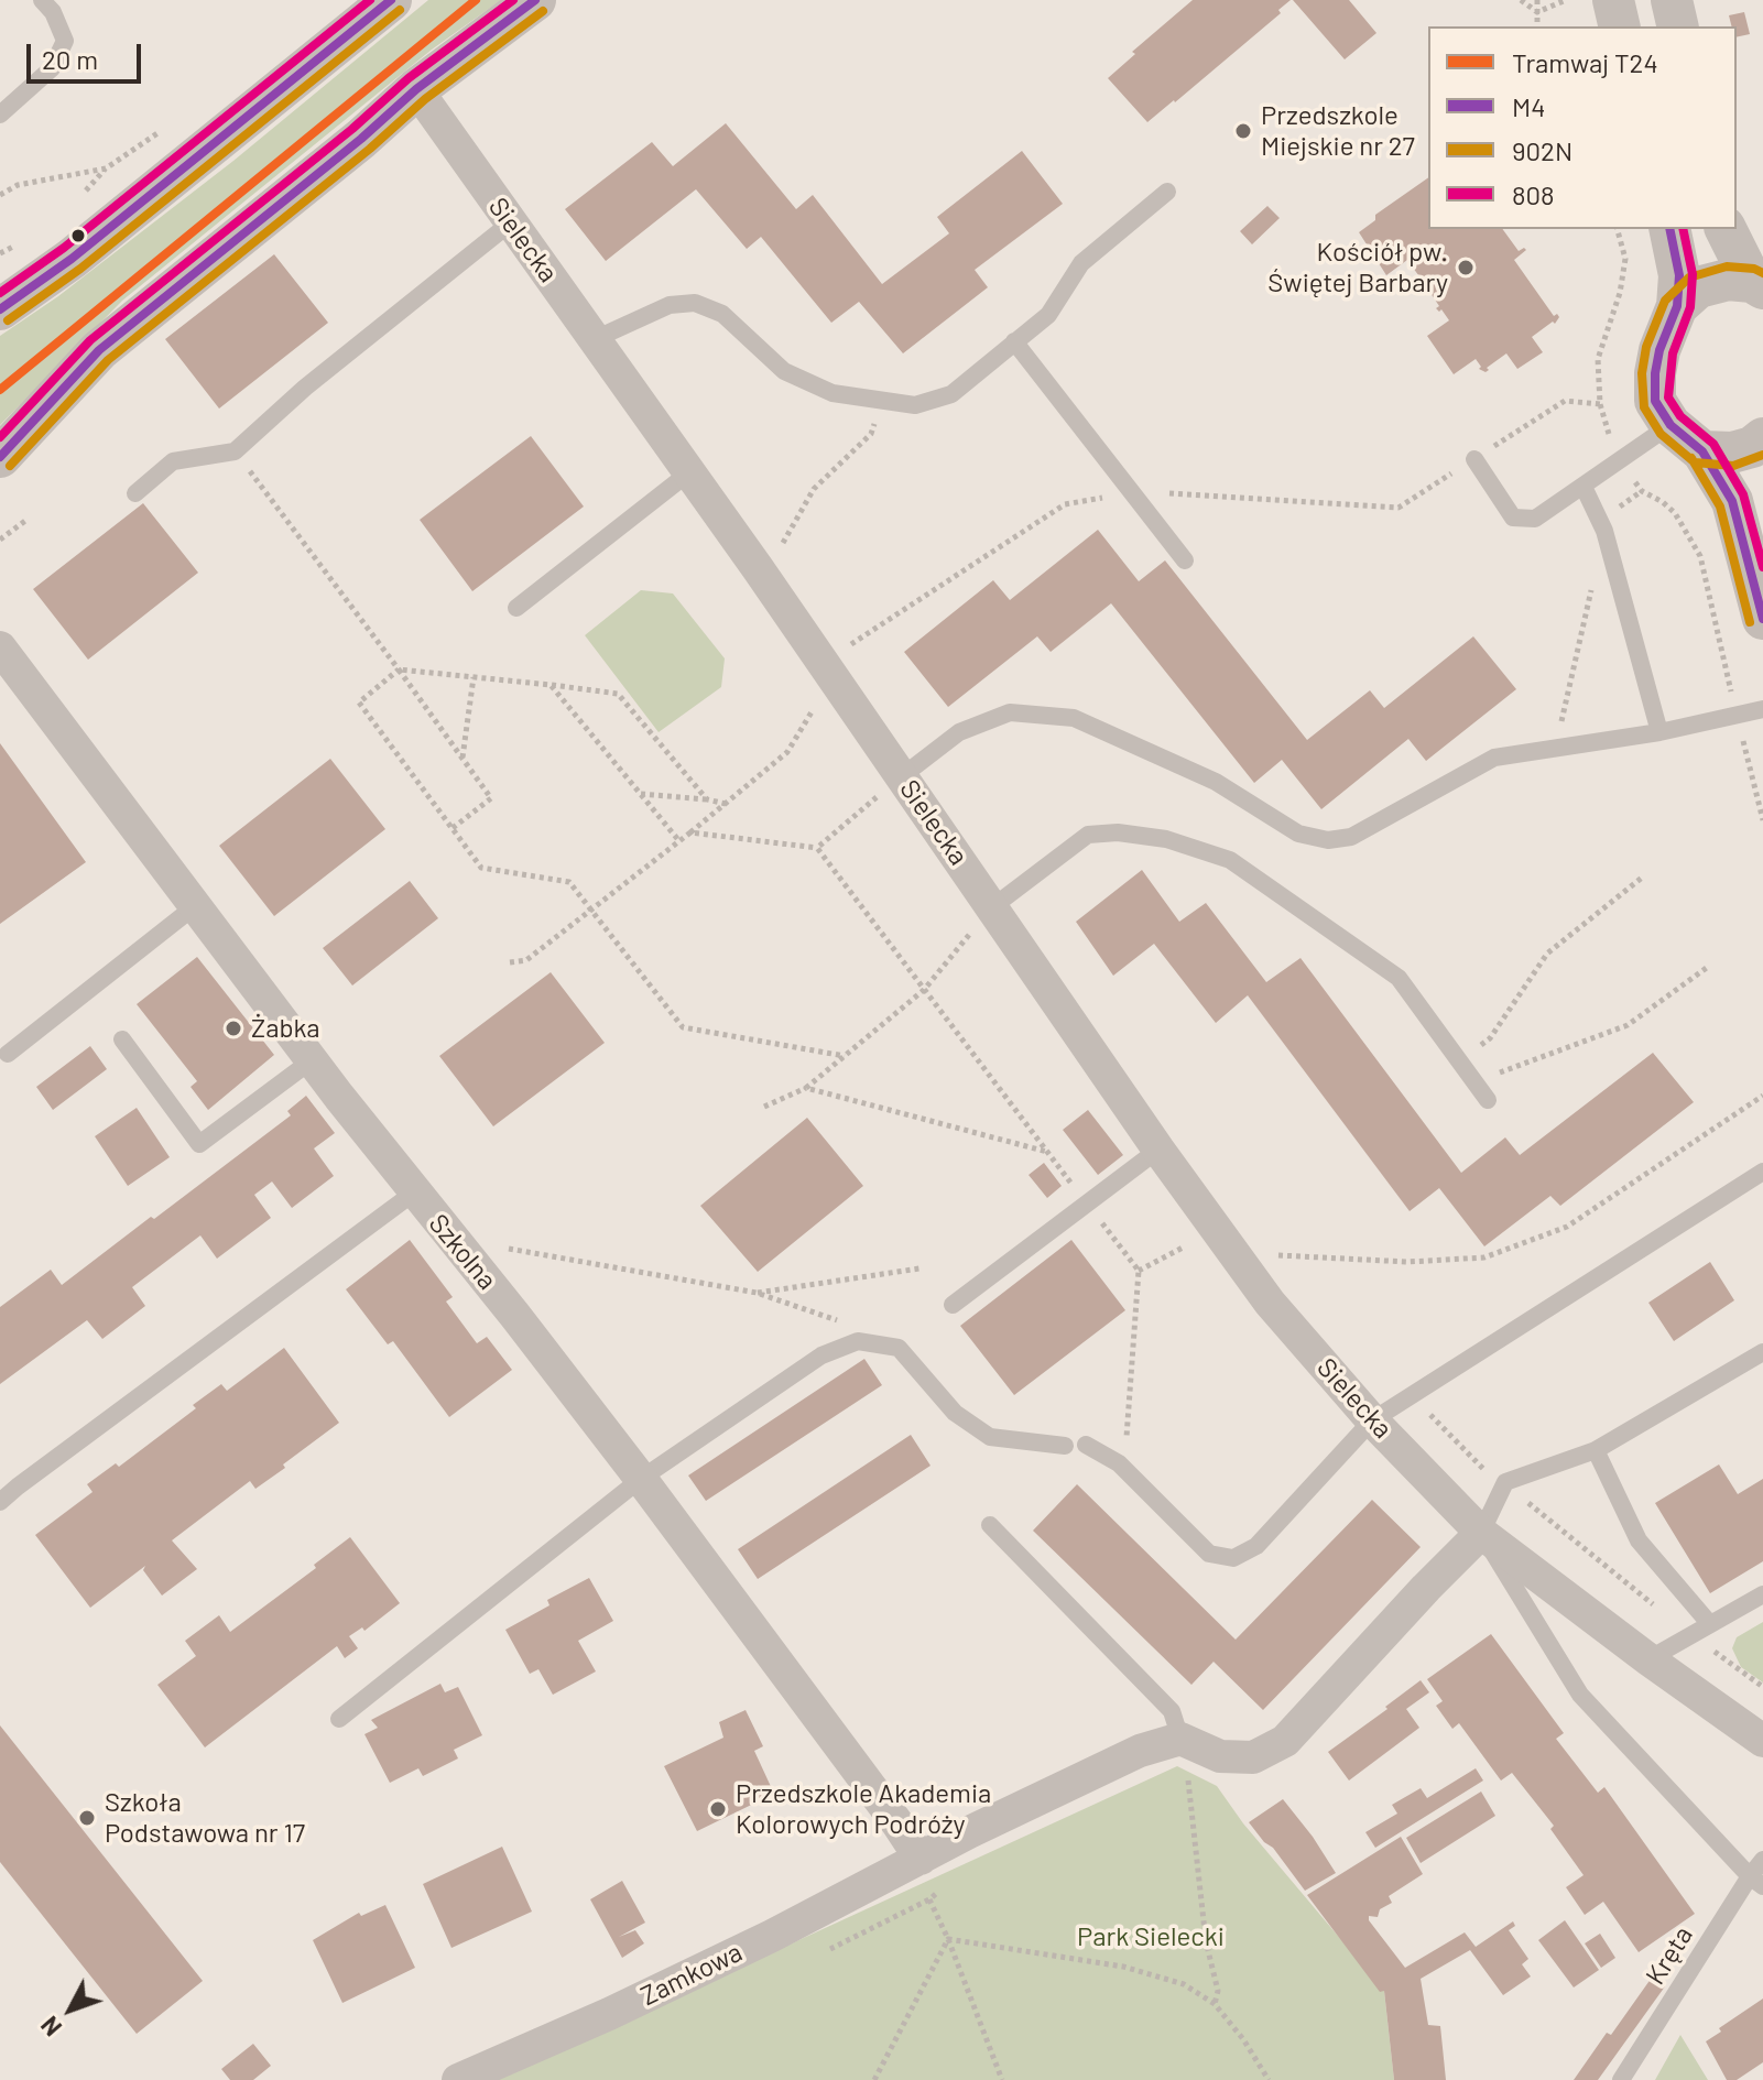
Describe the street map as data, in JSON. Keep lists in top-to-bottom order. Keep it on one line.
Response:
{"streets":{"street":["Sielecka","Szkolna","Zamkowa"],"lane":["Kręta"]},"crossings":[["Szkolna","Zamkowa"]],"parks":["Park Sielecki"],"places":["Przedszkole Miejskie nr 27","Kościół pw. Świętej Barbary","Żabka","Przedszkole Akademia Kolorowych Podróży","Szkoła Podstawowa nr 17"],"lines":["tram line T24","transit line M4","transit line 808","transit line 902N"],"legend":["Tramwaj T24","M4","902N","808"],"scale_bar":"20 m","north":"bottom left"}
